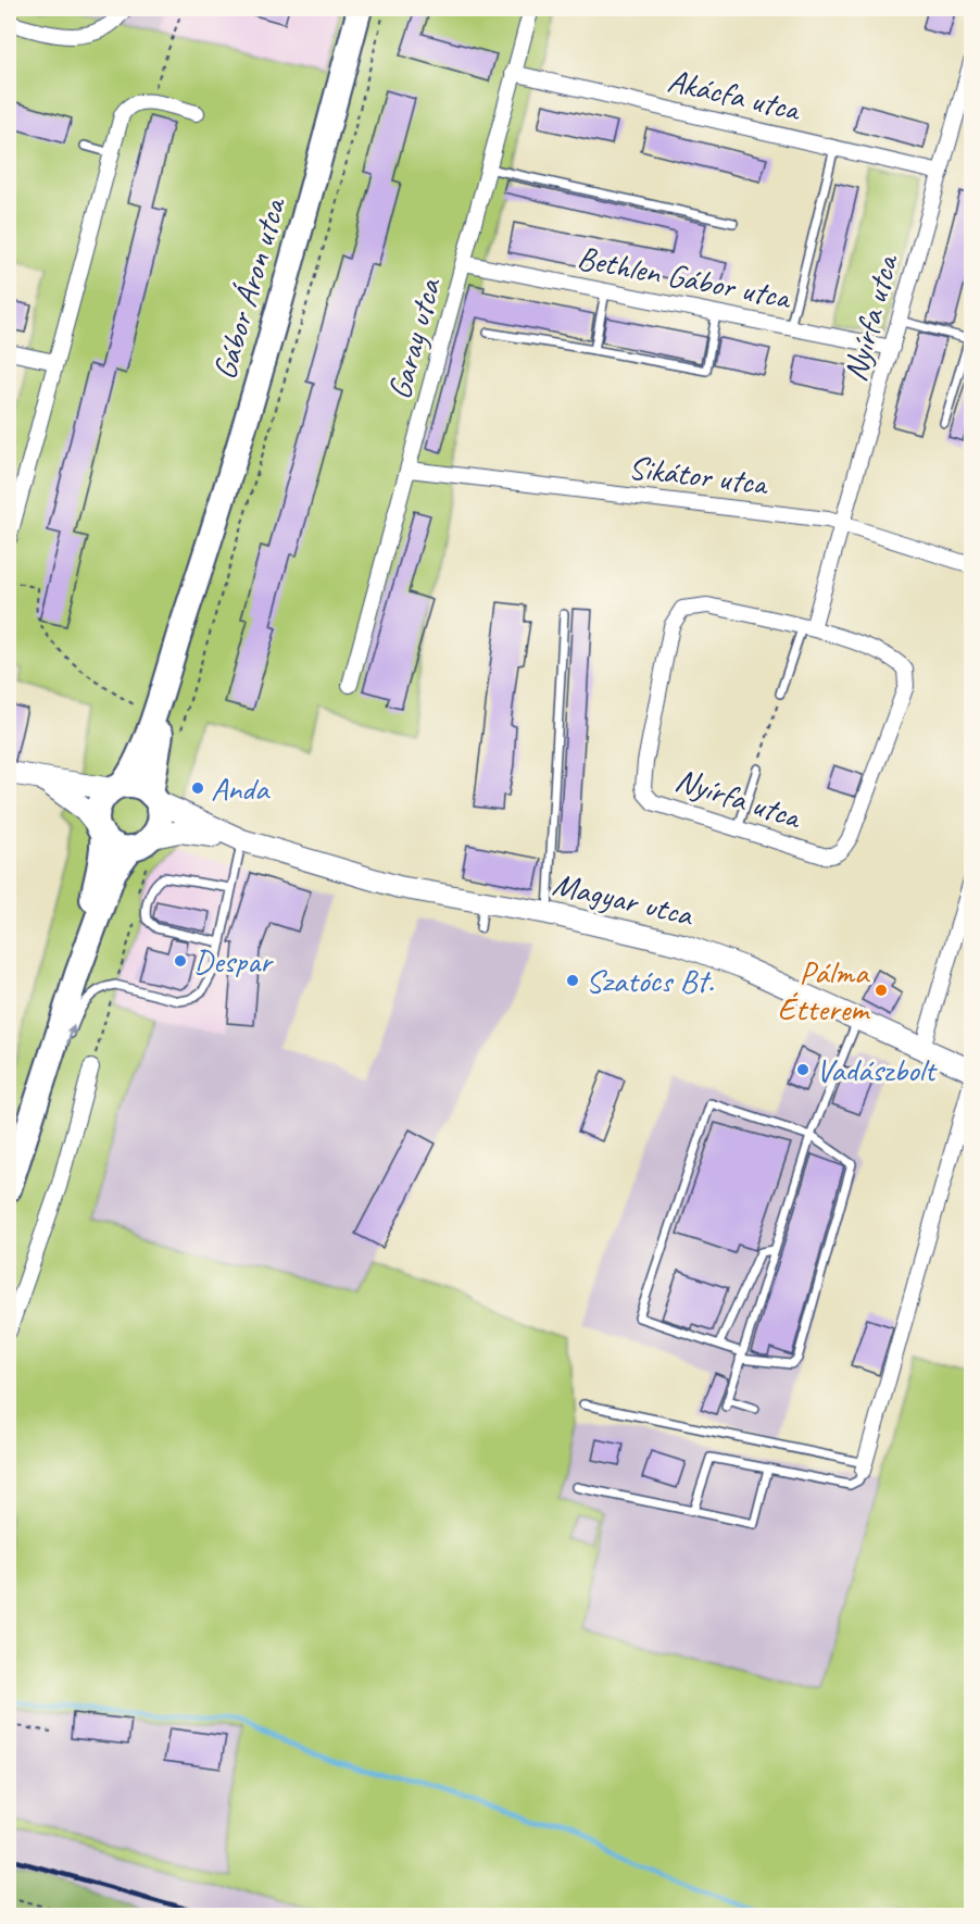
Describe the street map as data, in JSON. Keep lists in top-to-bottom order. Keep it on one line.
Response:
{"streets":{"main road":["Gábor Áron utca"],"street":["Akácfa utca","Bethlen Gábor utca","Nyírfa utca","Garay utca","Sikátor utca","Magyar utca"]},"crossings":[["Akácfa utca","Nyírfa utca"],["Akácfa utca","Garay utca"],["Bethlen Gábor utca","Nyírfa utca"],["Bethlen Gábor utca","Garay utca"],["Gábor Áron utca","Magyar utca"],["Nyírfa utca","Sikátor utca"],["Garay utca","Sikátor utca"]],"places":["Anda","Despar","Szatócs Bt.","Pálma Étterem","Vadászbolt"]}
